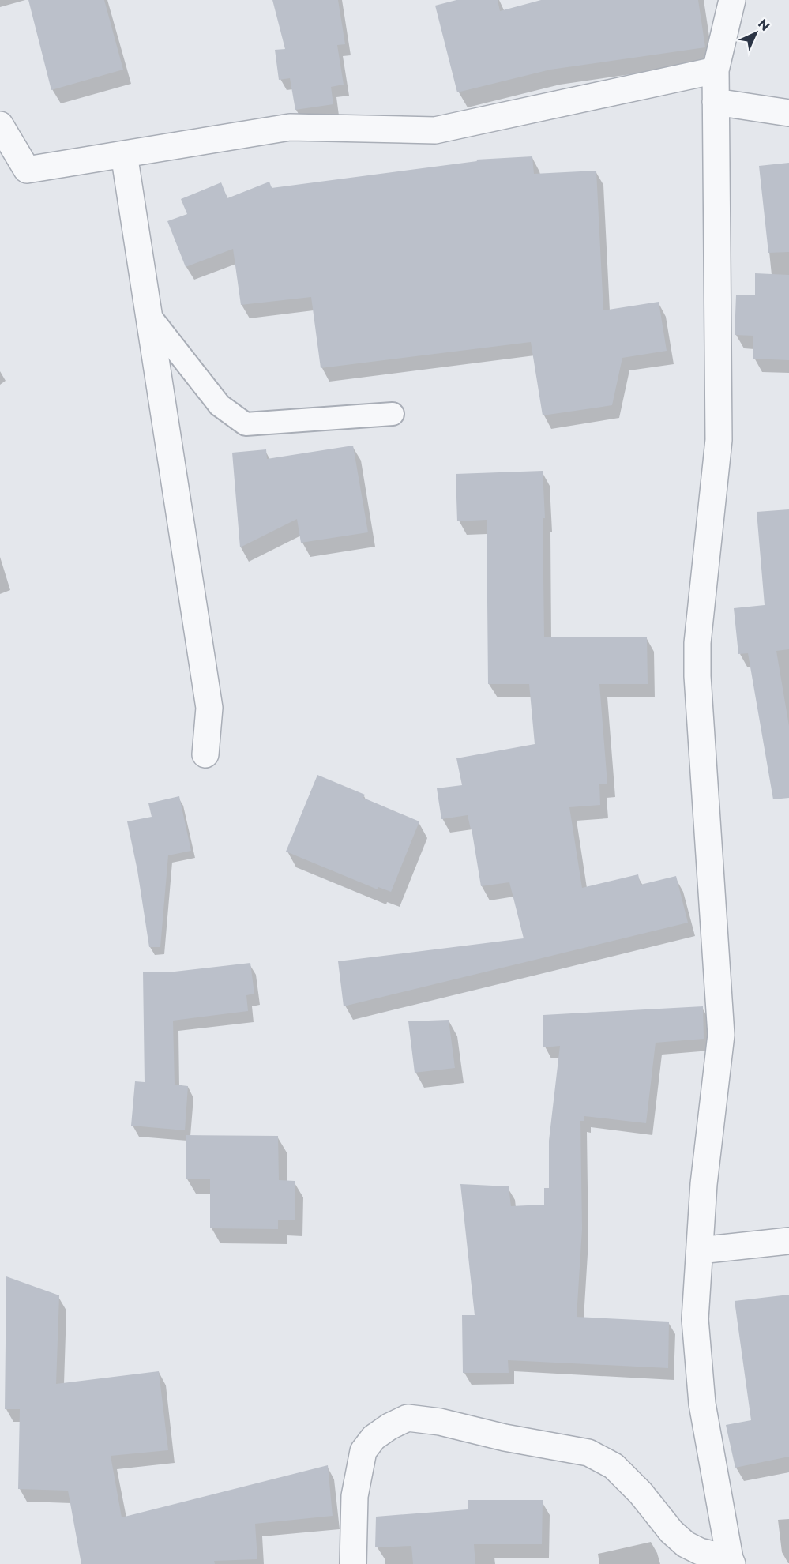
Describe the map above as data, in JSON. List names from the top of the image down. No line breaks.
{"north":"top right"}
